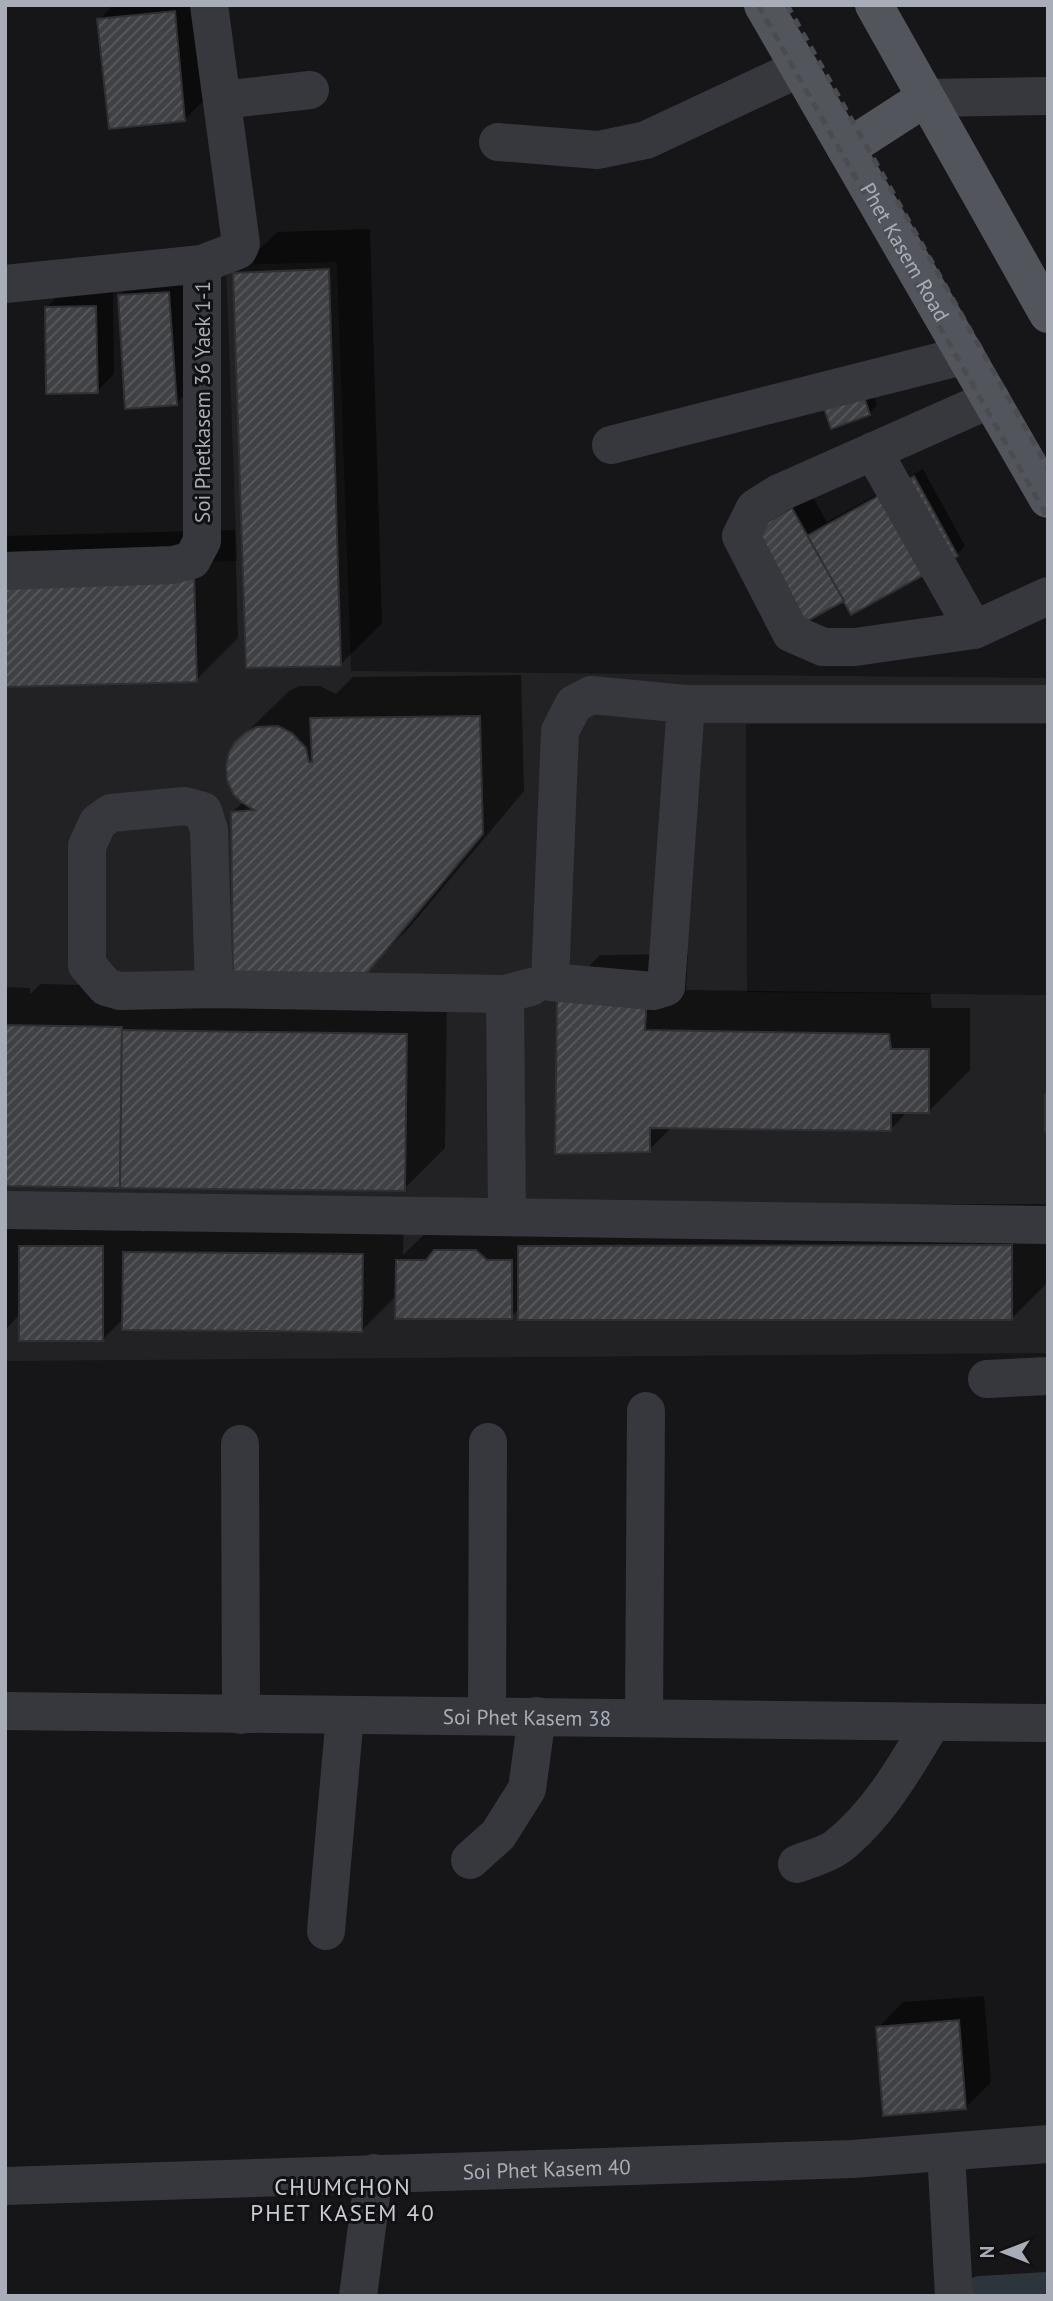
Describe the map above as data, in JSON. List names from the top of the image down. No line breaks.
{"streets":{"main road":["Phet Kasem Road"],"street":["Soi Phetkasem 36 Yaek 1-1","Soi Phet Kasem 38","Soi Phet Kasem 40"]},"districts":["CHUMCHON PHET KASEM 40"],"north":"left"}
